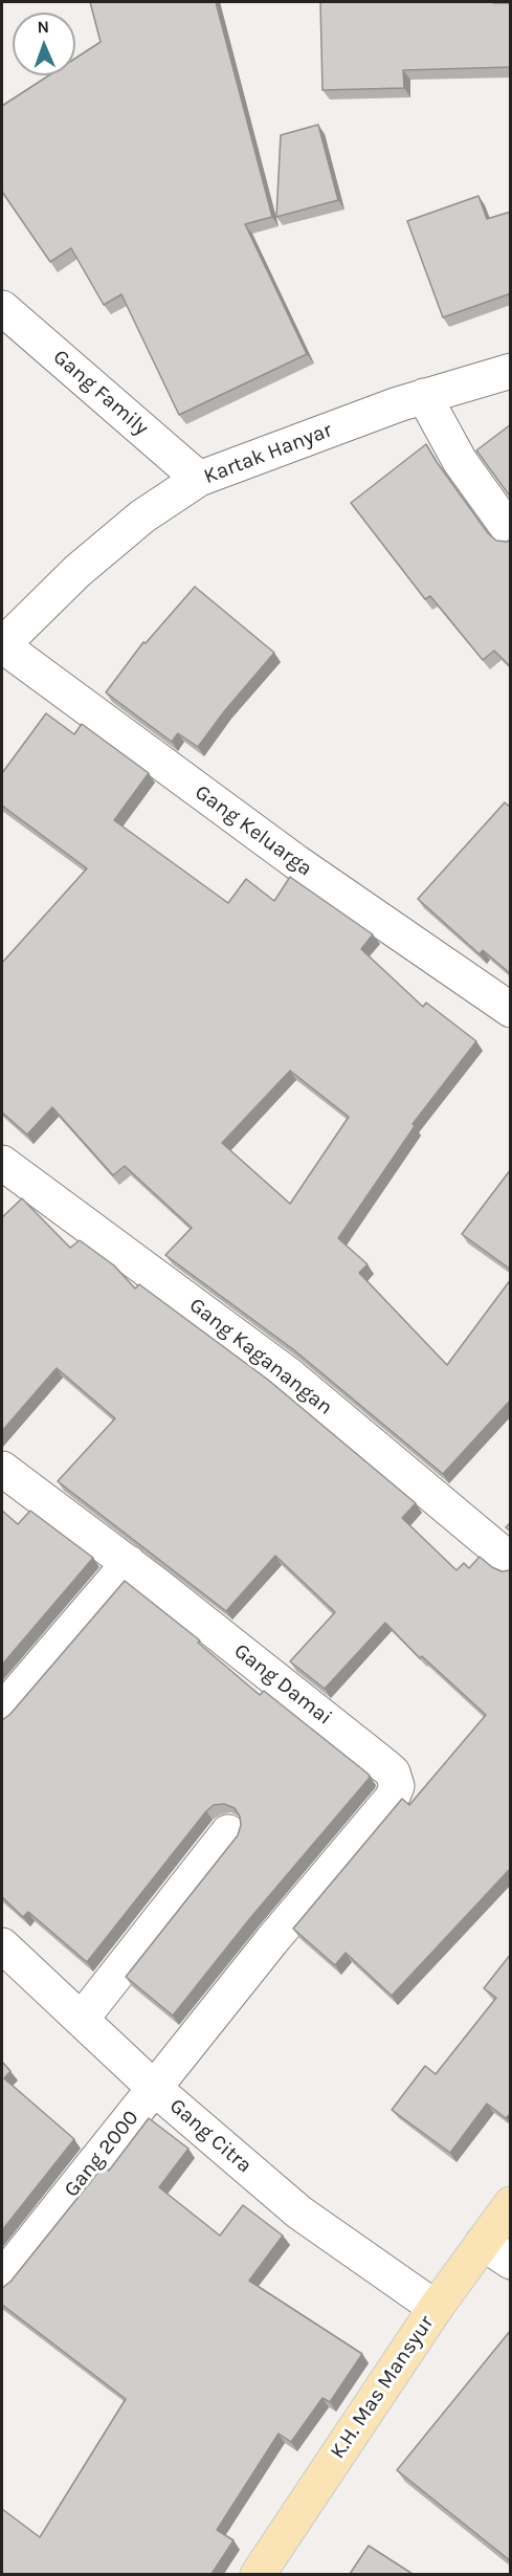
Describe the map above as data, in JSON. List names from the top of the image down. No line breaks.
{"streets":{"main road":["K.H. Mas Mansyur"],"street":["Gang Family","Kartak Hanyar","Gang Keluarga","Gang Kaganangan","Gang Damai","Gang Citra","Gang 2000"]},"crossings":[["Gang Family","Kartak Hanyar"],["Kartak Hanyar","Gang Keluarga"],["Gang Damai","Gang 2000"],["Gang Citra","Gang 2000"],["Gang Citra","K.H. Mas Mansyur"]],"north":"top"}
